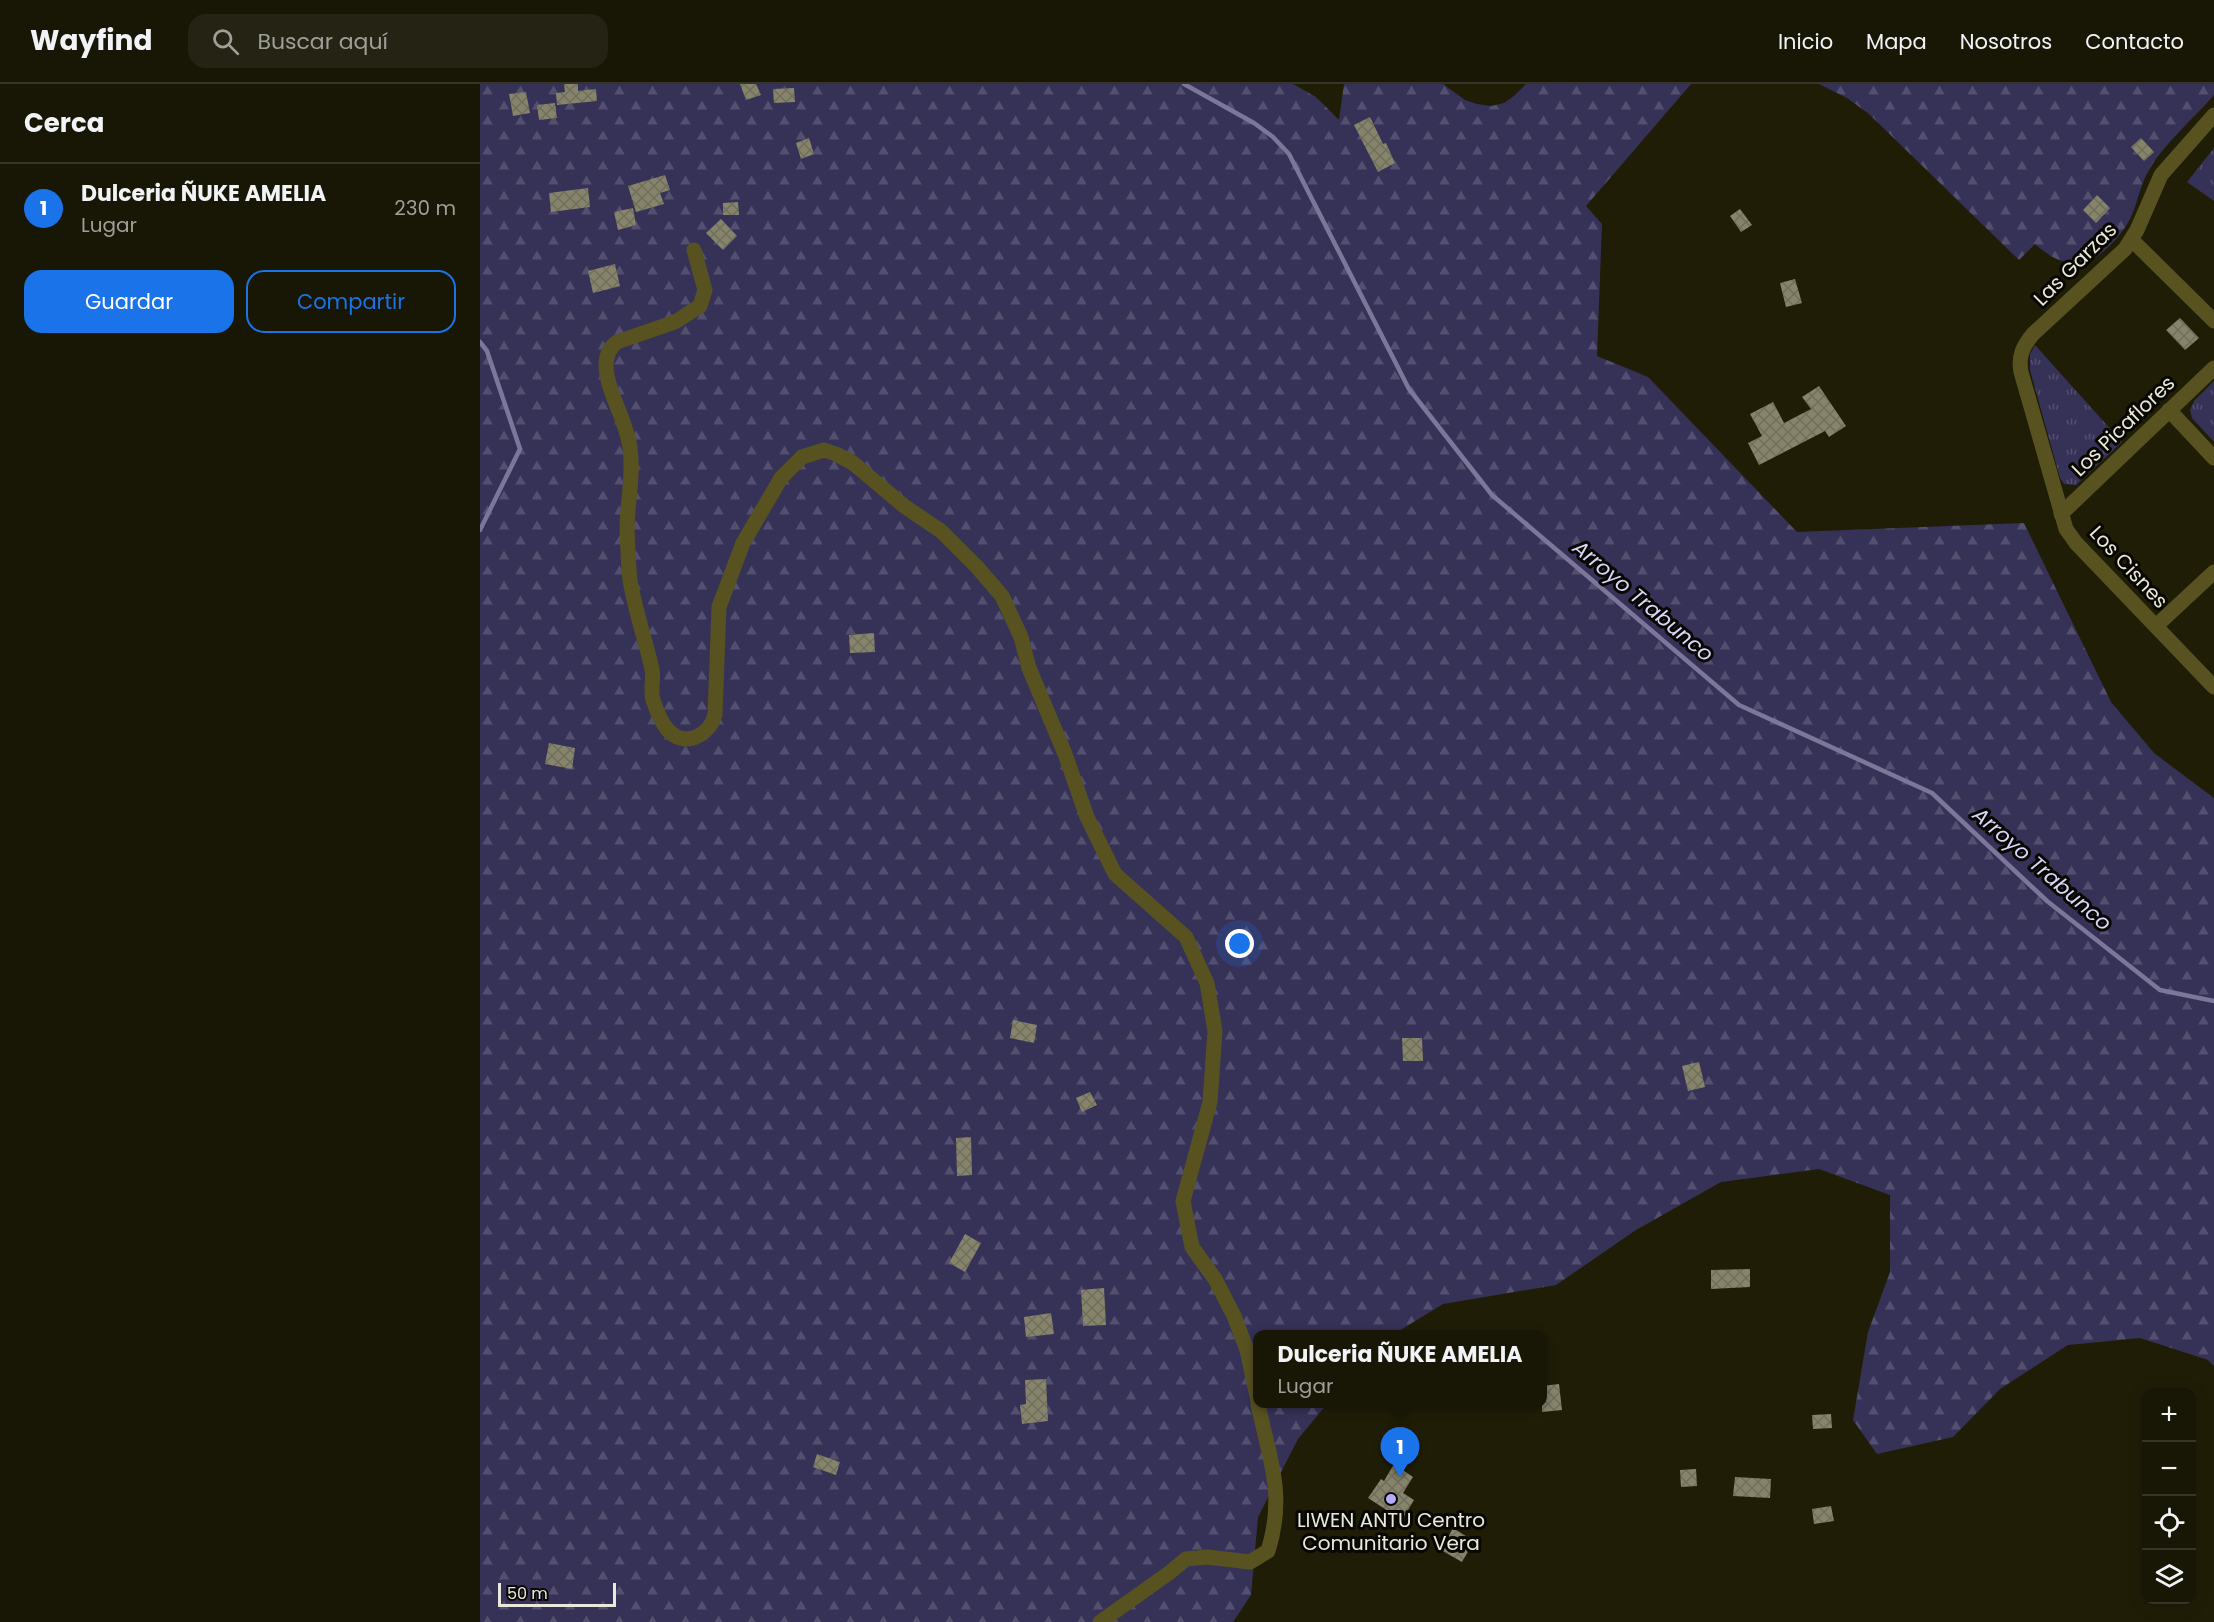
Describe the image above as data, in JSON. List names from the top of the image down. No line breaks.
{"streets":{"street":["Las Garzas","Los Picaflores","Los Cisnes"]},"crossings":[["Las Garzas","Los Cisnes"],["Los Picaflores","Los Cisnes"]],"water":["Arroyo Trabunco"],"places":["LIWEN ANTU Centro Comunitario Vera"],"scale_bar":"50 m","page":{"header":"Wayfind","search":"Buscar aquí","nav":["Inicio","Mapa","Nosotros","Contacto"],"heading":"Cerca","list":[{"mark":"1","name":"Dulceria ÑUKE AMELIA","note":"Lugar","value":"230 m"}],"buttons":["Guardar","Compartir"],"popup":["Dulceria ÑUKE AMELIA","Lugar"],"map_buttons":["+","−"],"pins":"1","scale":"50 m"}}
